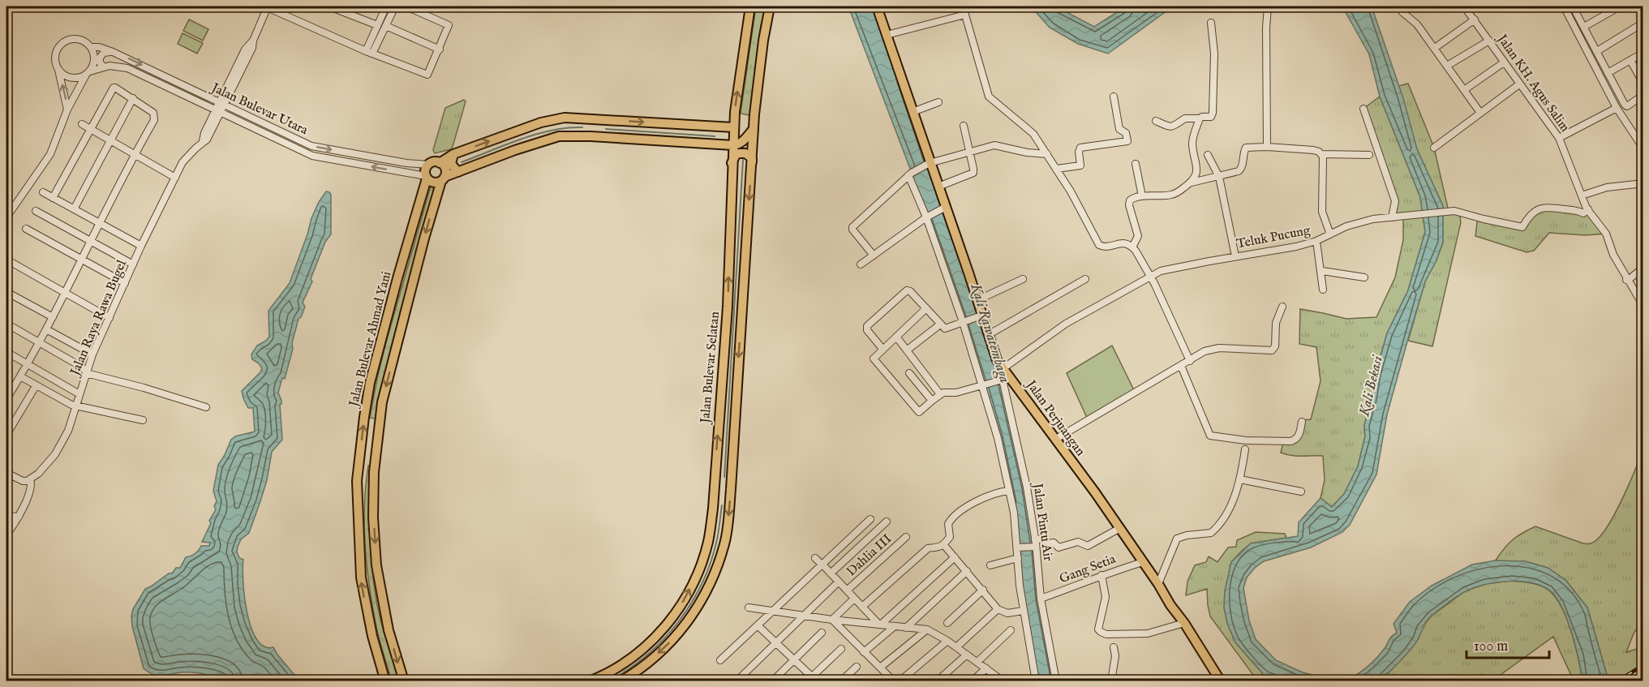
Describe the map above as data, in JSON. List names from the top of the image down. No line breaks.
{"streets":{"main road":["Jalan Bulevar Ahmad Yani","Jalan Bulevar Selatan","Jalan Perjuangan"],"street":["Jalan KH. Agus Salim","Jalan Bulevar Utara","Teluk Pucung","Jalan Raya Rawa Bugel","Jalan Pintu Air","Dahlia III","Gang Setia"]},"crossings":[["Jalan KH. Agus Salim","Teluk Pucung"],["Jalan Bulevar Utara","Jalan Raya Rawa Bugel"],["Jalan Bulevar Utara","Jalan Bulevar Ahmad Yani"],["Teluk Pucung","Jalan Perjuangan"],["Teluk Pucung","Jalan Pintu Air"],["Jalan Perjuangan","Jalan Pintu Air"],["Jalan Perjuangan","Gang Setia"],["Jalan Pintu Air","Gang Setia"]],"water":["Kali Rawatembaga","Kali Bekasi"],"scale_bar":"100 m"}
